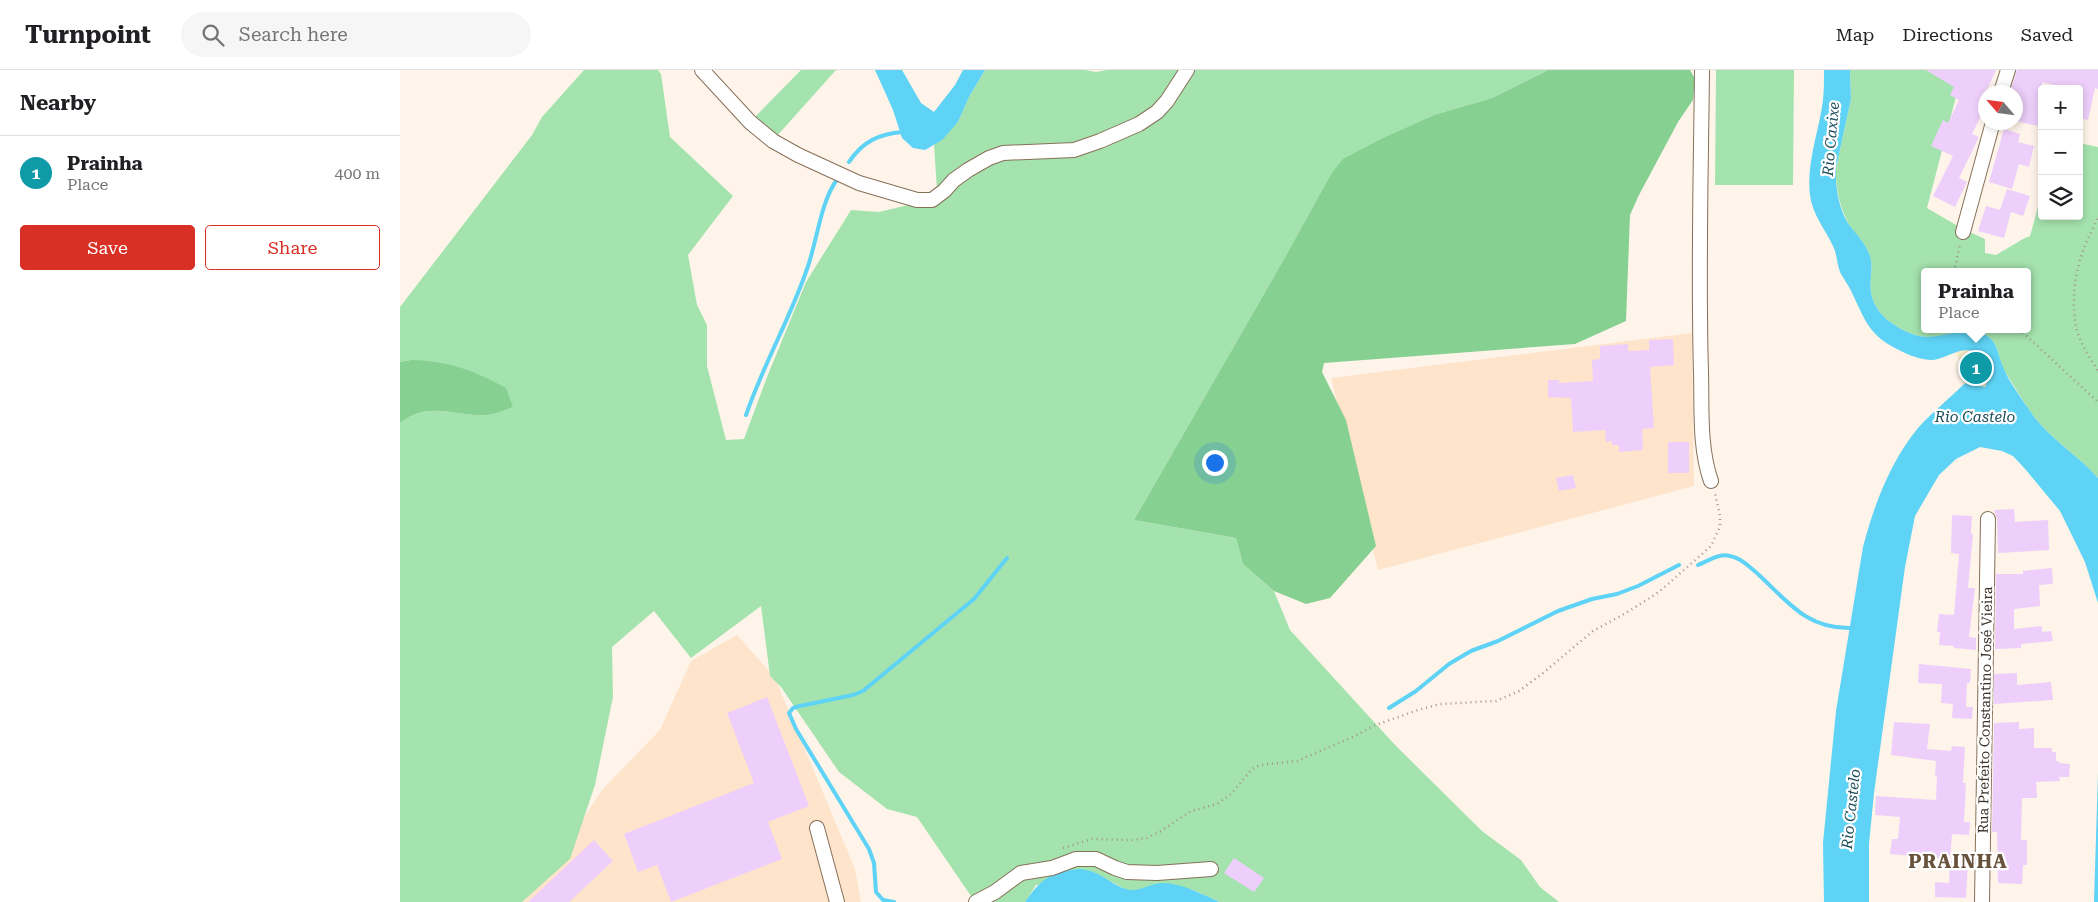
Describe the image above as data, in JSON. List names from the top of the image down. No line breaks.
{"streets":{"street":["Rua Prefeito Constantino José Vieira"]},"districts":["PRAINHA"],"water":["Rio Caxixe","Rio Castelo"],"north":"top left","page":{"header":"Turnpoint","search":"Search here","nav":["Map","Directions","Saved"],"heading":"Nearby","map_buttons":["+","−"],"list":[{"mark":"1","name":"Prainha","note":"Place","value":"400 m"}],"buttons":["Save","Share"],"popup":["Prainha","Place"],"pins":"1"}}
